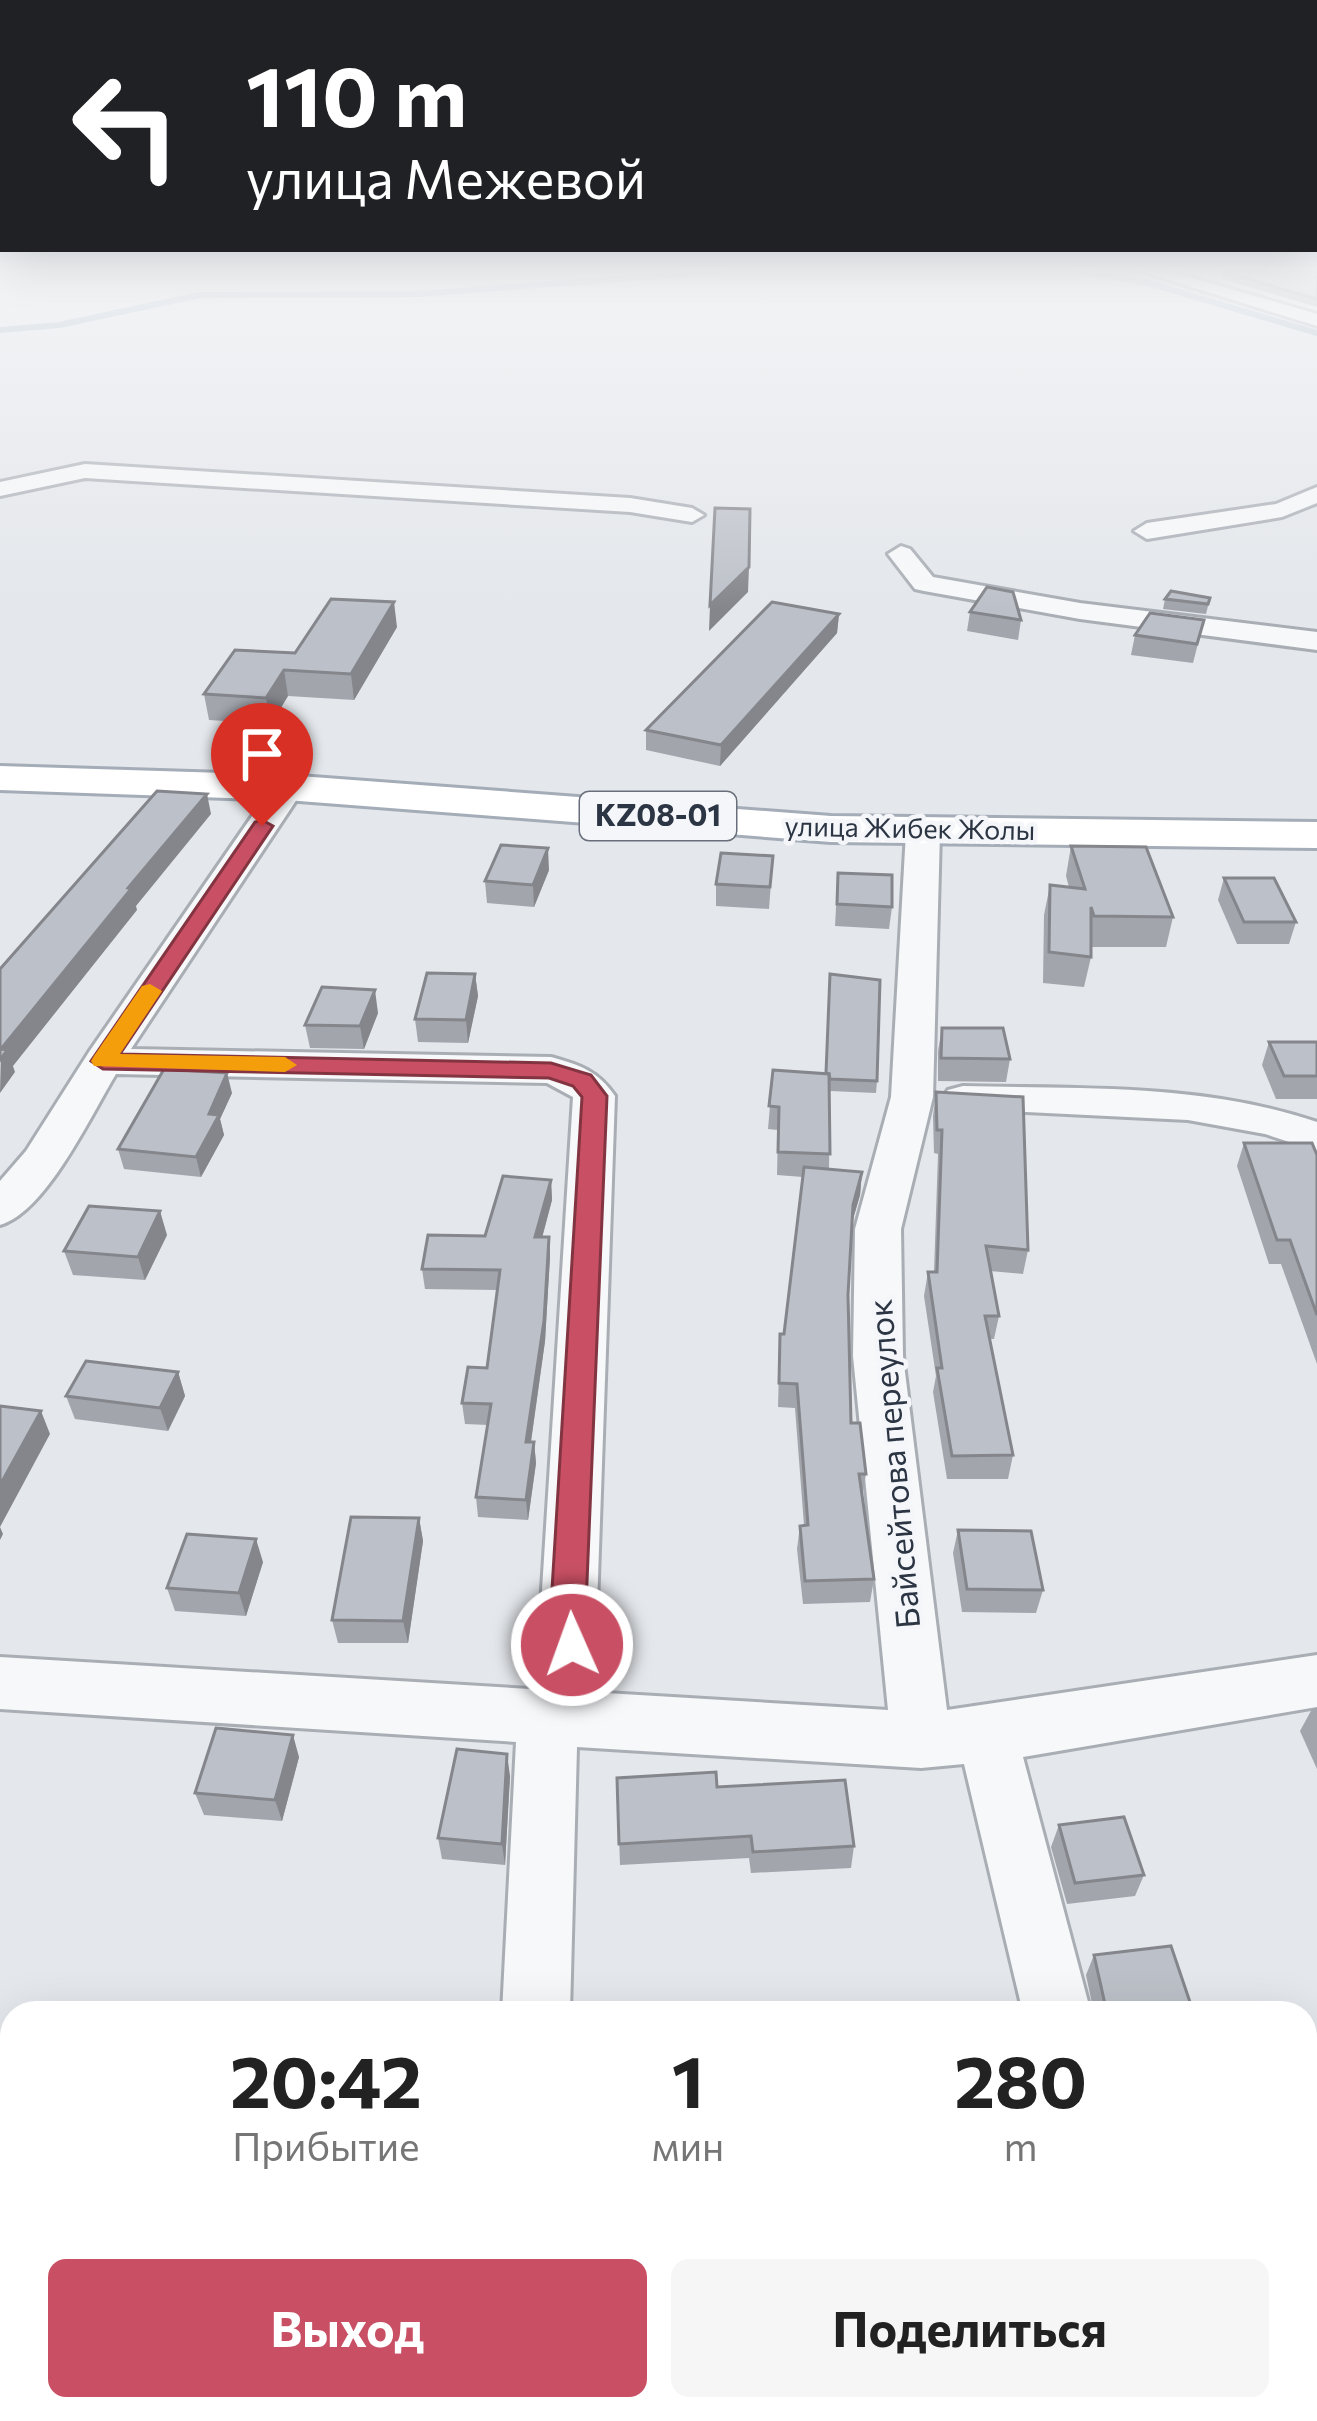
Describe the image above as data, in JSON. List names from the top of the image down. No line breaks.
{"streets":{"main road":["KZ08-01","улица Жибек Жолы"],"street":["Байсейтова переулок"]},"crossings":[["улица Жибек Жолы","Байсейтова переулок"]],"page":{"turn":["110 m","улица Межевой"],"eta":["20:42","Прибытие","1","мин","280","m"],"buttons":["Выход","Поделиться"]}}
